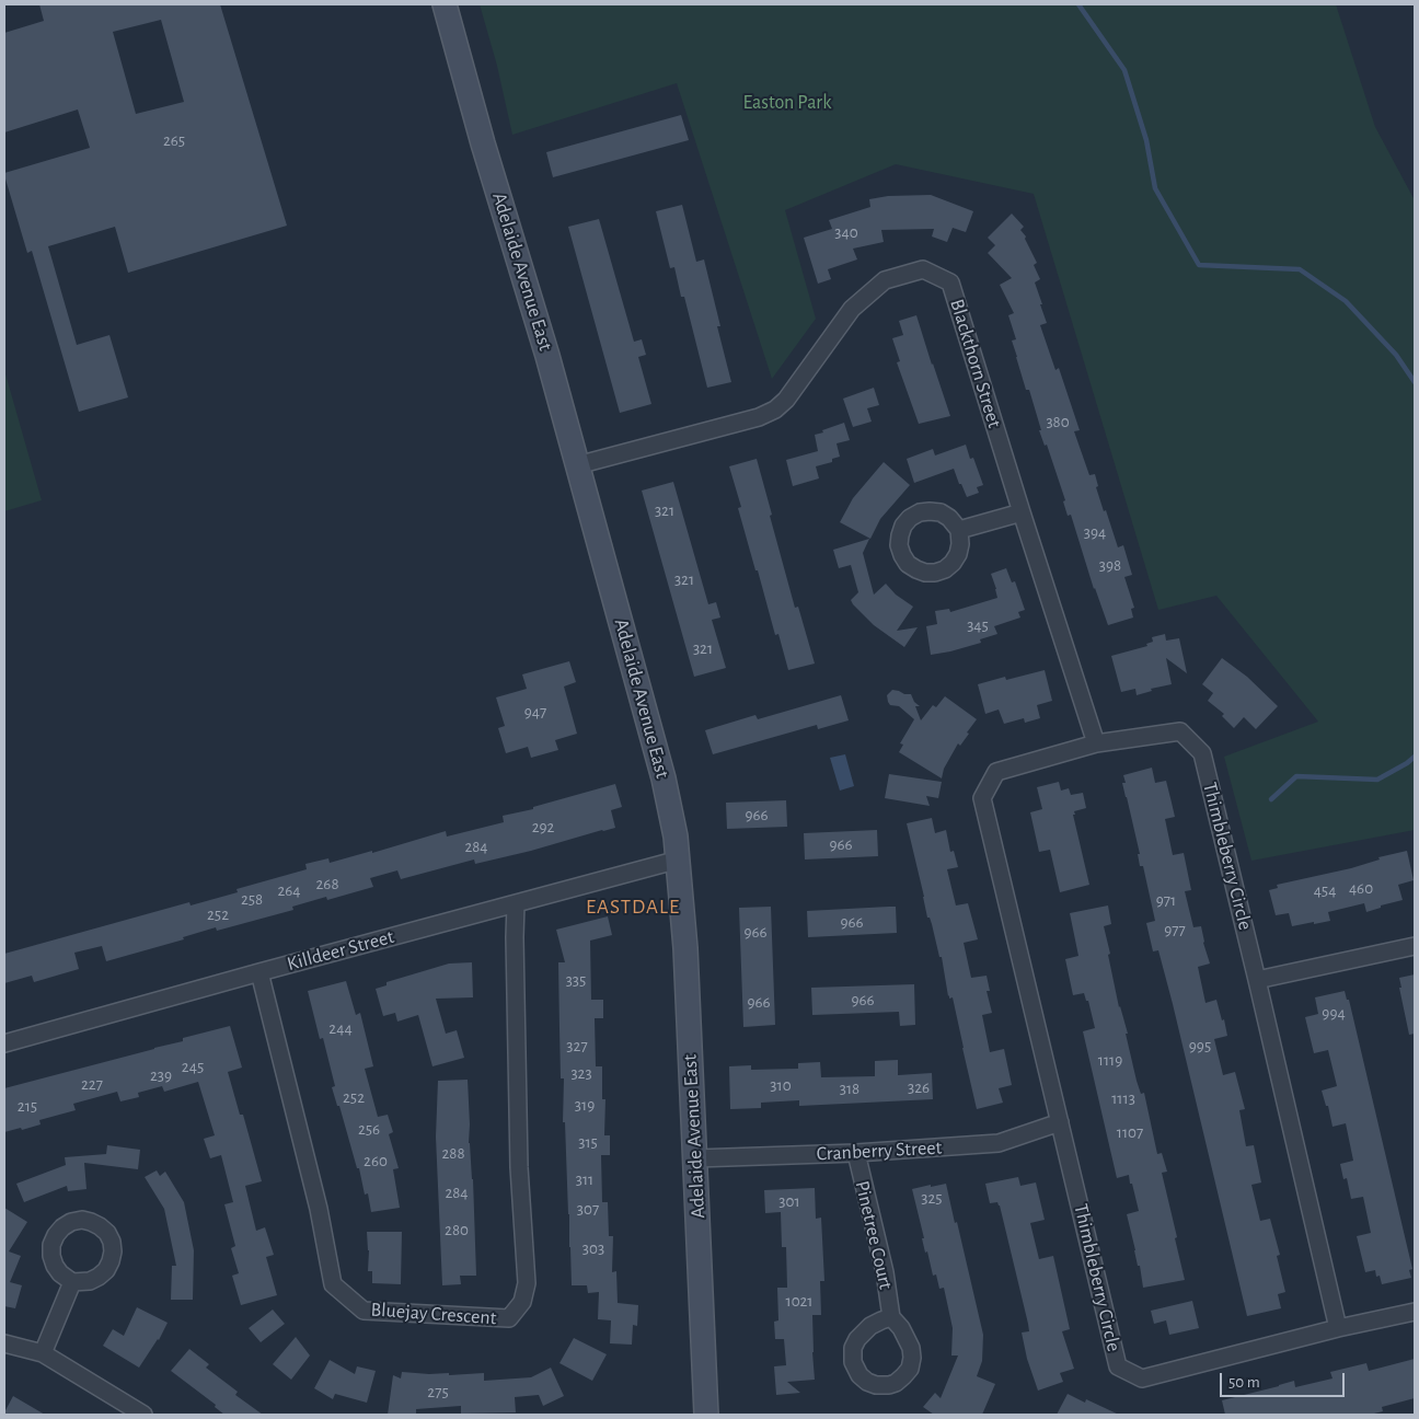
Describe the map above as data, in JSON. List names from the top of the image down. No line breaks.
{"streets":{"main road":["Adelaide Avenue East"],"street":["Blackthorn Street","Thimbleberry Circle","Killdeer Street","Cranberry Street","Pinetree Court","Bluejay Crescent"]},"crossings":[["Adelaide Avenue East","Blackthorn Street"],["Adelaide Avenue East","Killdeer Street"],["Adelaide Avenue East","Cranberry Street"],["Blackthorn Street","Thimbleberry Circle"],["Thimbleberry Circle","Cranberry Street"],["Killdeer Street","Bluejay Crescent"],["Cranberry Street","Pinetree Court"]],"districts":["EASTDALE"],"parks":["Easton Park"],"house_numbers":["265","340","380","321","394","398","321","345","321","947","966","292","966","284","268","460","264","454","258","971","252","966","977","966","335","966","966","994","244","327","995","1119","245","323","239","227","310","326","318","252","1113","319","215","256","1107","315","288","260","311","284","325","301","307","280","303","1021","275"],"scale_bar":"50 m"}
